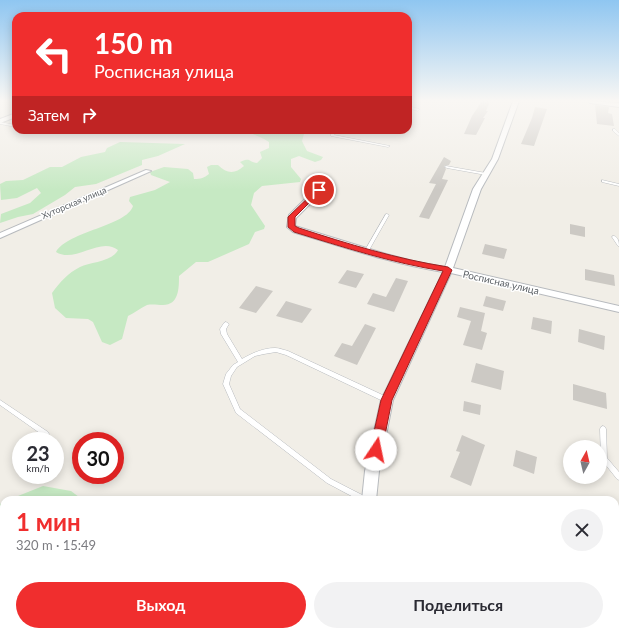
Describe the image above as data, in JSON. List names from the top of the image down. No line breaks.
{"streets":{"street":["Хуторская улица","Росписная улица"]},"north":"top","page":{"turn":["150 m","Росписная улица"],"then":"Затем","speed":"23 km/h","limit":"30","heading":["1 мин","320 m · 15:49"],"buttons":["Выход","Поделиться"]}}
